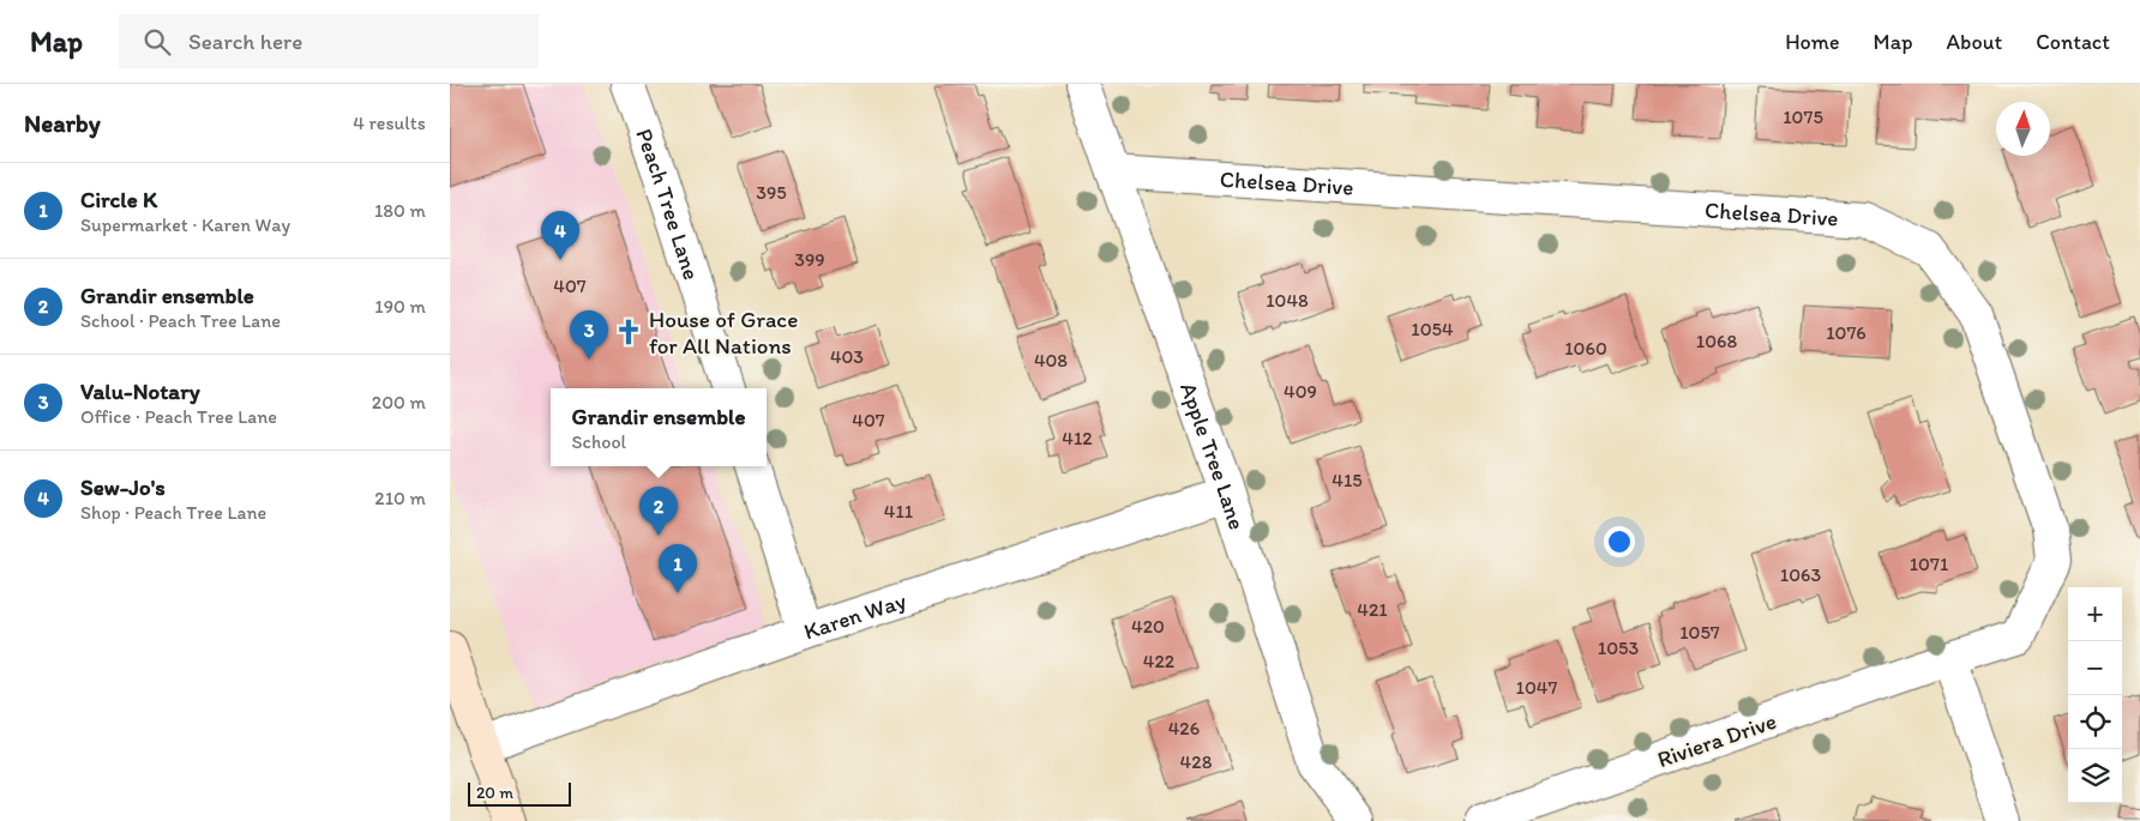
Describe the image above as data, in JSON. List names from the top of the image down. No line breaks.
{"streets":{"street":["Chelsea Drive","Peach Tree Lane","Apple Tree Lane","Karen Way","Riviera Drive"]},"crossings":[["Chelsea Drive","Apple Tree Lane"],["Chelsea Drive","Riviera Drive"],["Apple Tree Lane","Karen Way"]],"places":{"church":["House of Grace for All Nations"]},"house_numbers":["1075","395","399","407","1048","1054","1076","1068","1060","403","408","409","407","412","415","411","1071","1063","421","420","1057","1053","422","1047","426","428"],"scale_bar":"20 m","north":"top","page":{"header":"Map","search":"Search here","nav":["Home","Map","About","Contact"],"heading":["Nearby","4 results"],"list":[{"mark":"1","name":"Circle K","note":"Supermarket · Karen Way","value":"180 m"},{"mark":"2","name":"Grandir ensemble","note":"School · Peach Tree Lane","value":"190 m"},{"mark":"3","name":"Valu-Notary","note":"Office · Peach Tree Lane","value":"200 m"},{"mark":"4","name":"Sew-Jo's","note":"Shop · Peach Tree Lane","value":"210 m"}],"pins":["4","3","2","1"],"popup":["Grandir ensemble","School"],"map_buttons":["+","−"],"scale":"20 m"}}
